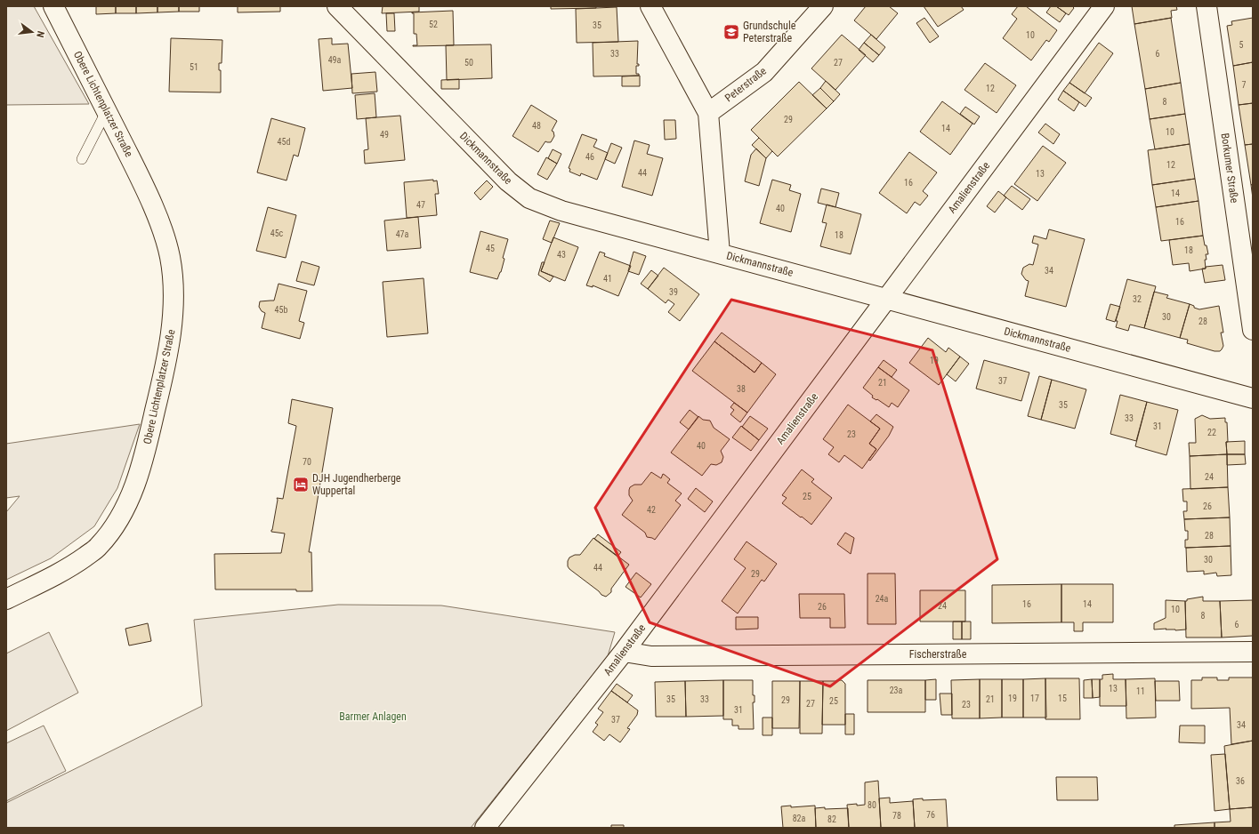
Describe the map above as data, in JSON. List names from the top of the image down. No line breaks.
{"streets":{"street":["Peterstraße","Obere Lichtenplatzer Straße","Dickmannstraße","Borkumer Straße","Amalienstraße","Fischerstraße"]},"crossings":[["Dickmannstraße","Amalienstraße"],["Amalienstraße","Fischerstraße"]],"parks":["Barmer Anlagen"],"places":{"school or university":["Grundschule Peterstraße"],"hotel":["DJH Jugendherberge Wuppertal"]},"house_numbers":["52","35","10","5","33","6","49a","50","27","51","7","12","8","29","48","14","10","49","45d","46","12","44","13","16","14","47","40","16","45c","47a","18","45","18","43","34","41","39","32","45b","30","28","19","37","21","38","35","33","31","22","23","40","70","24","25","26","42","28","30","44","29","24a","16","14","24","26","10","8","6","13","23a","11","19","17","15","35","33","21","29","25","27","23","31","37","34","36","80","76","78","82a","82"],"north":"right"}
